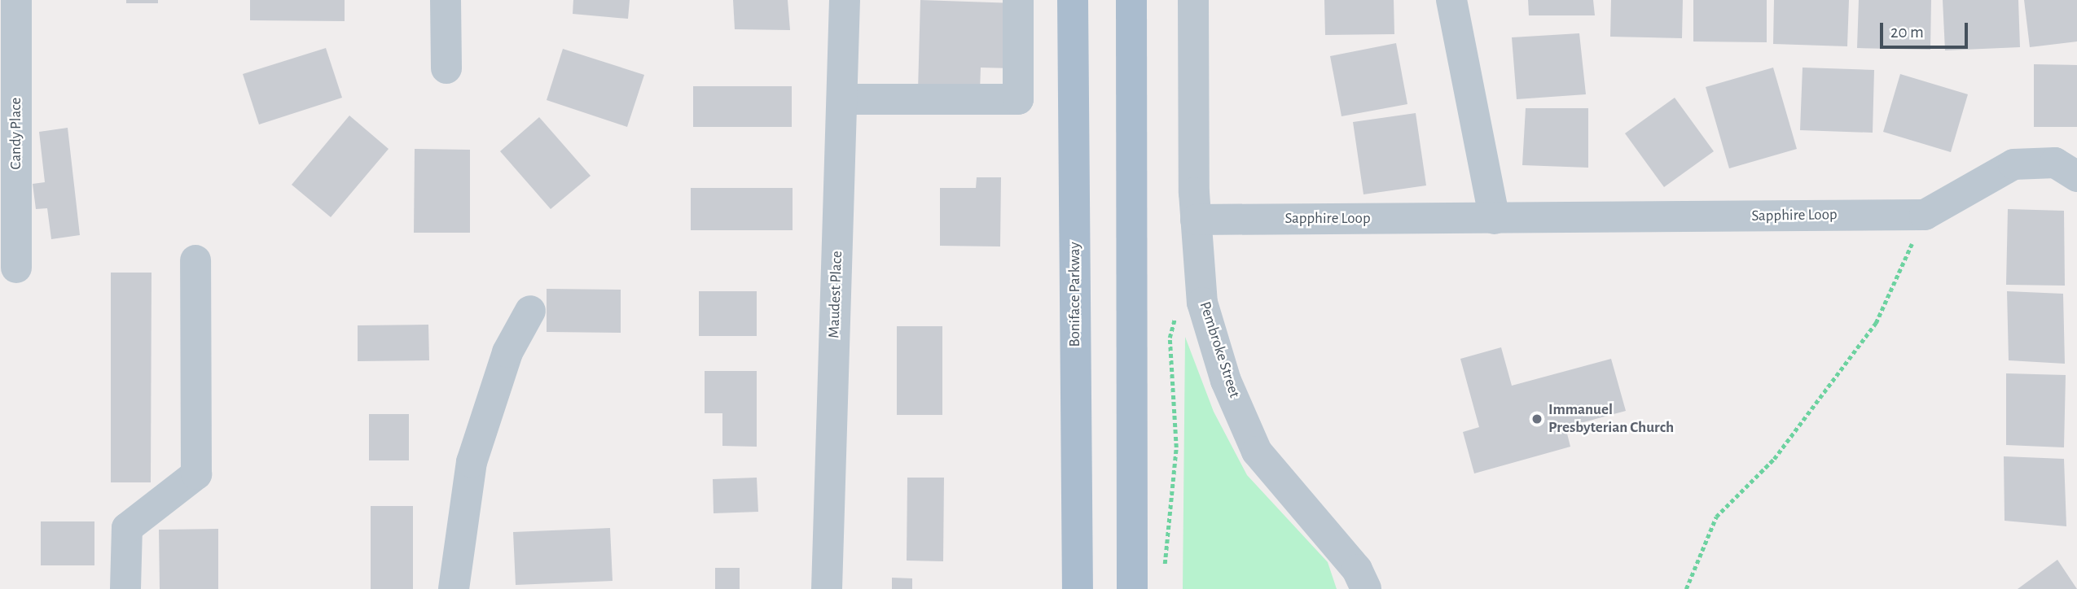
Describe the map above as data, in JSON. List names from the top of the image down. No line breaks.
{"streets":{"main road":["Boniface Parkway"],"street":["Candy Place","Sapphire Loop","Maudest Place","Pembroke Street"]},"crossings":[["Sapphire Loop","Pembroke Street"]],"places":["Immanuel Presbyterian Church"],"scale_bar":"20 m"}
